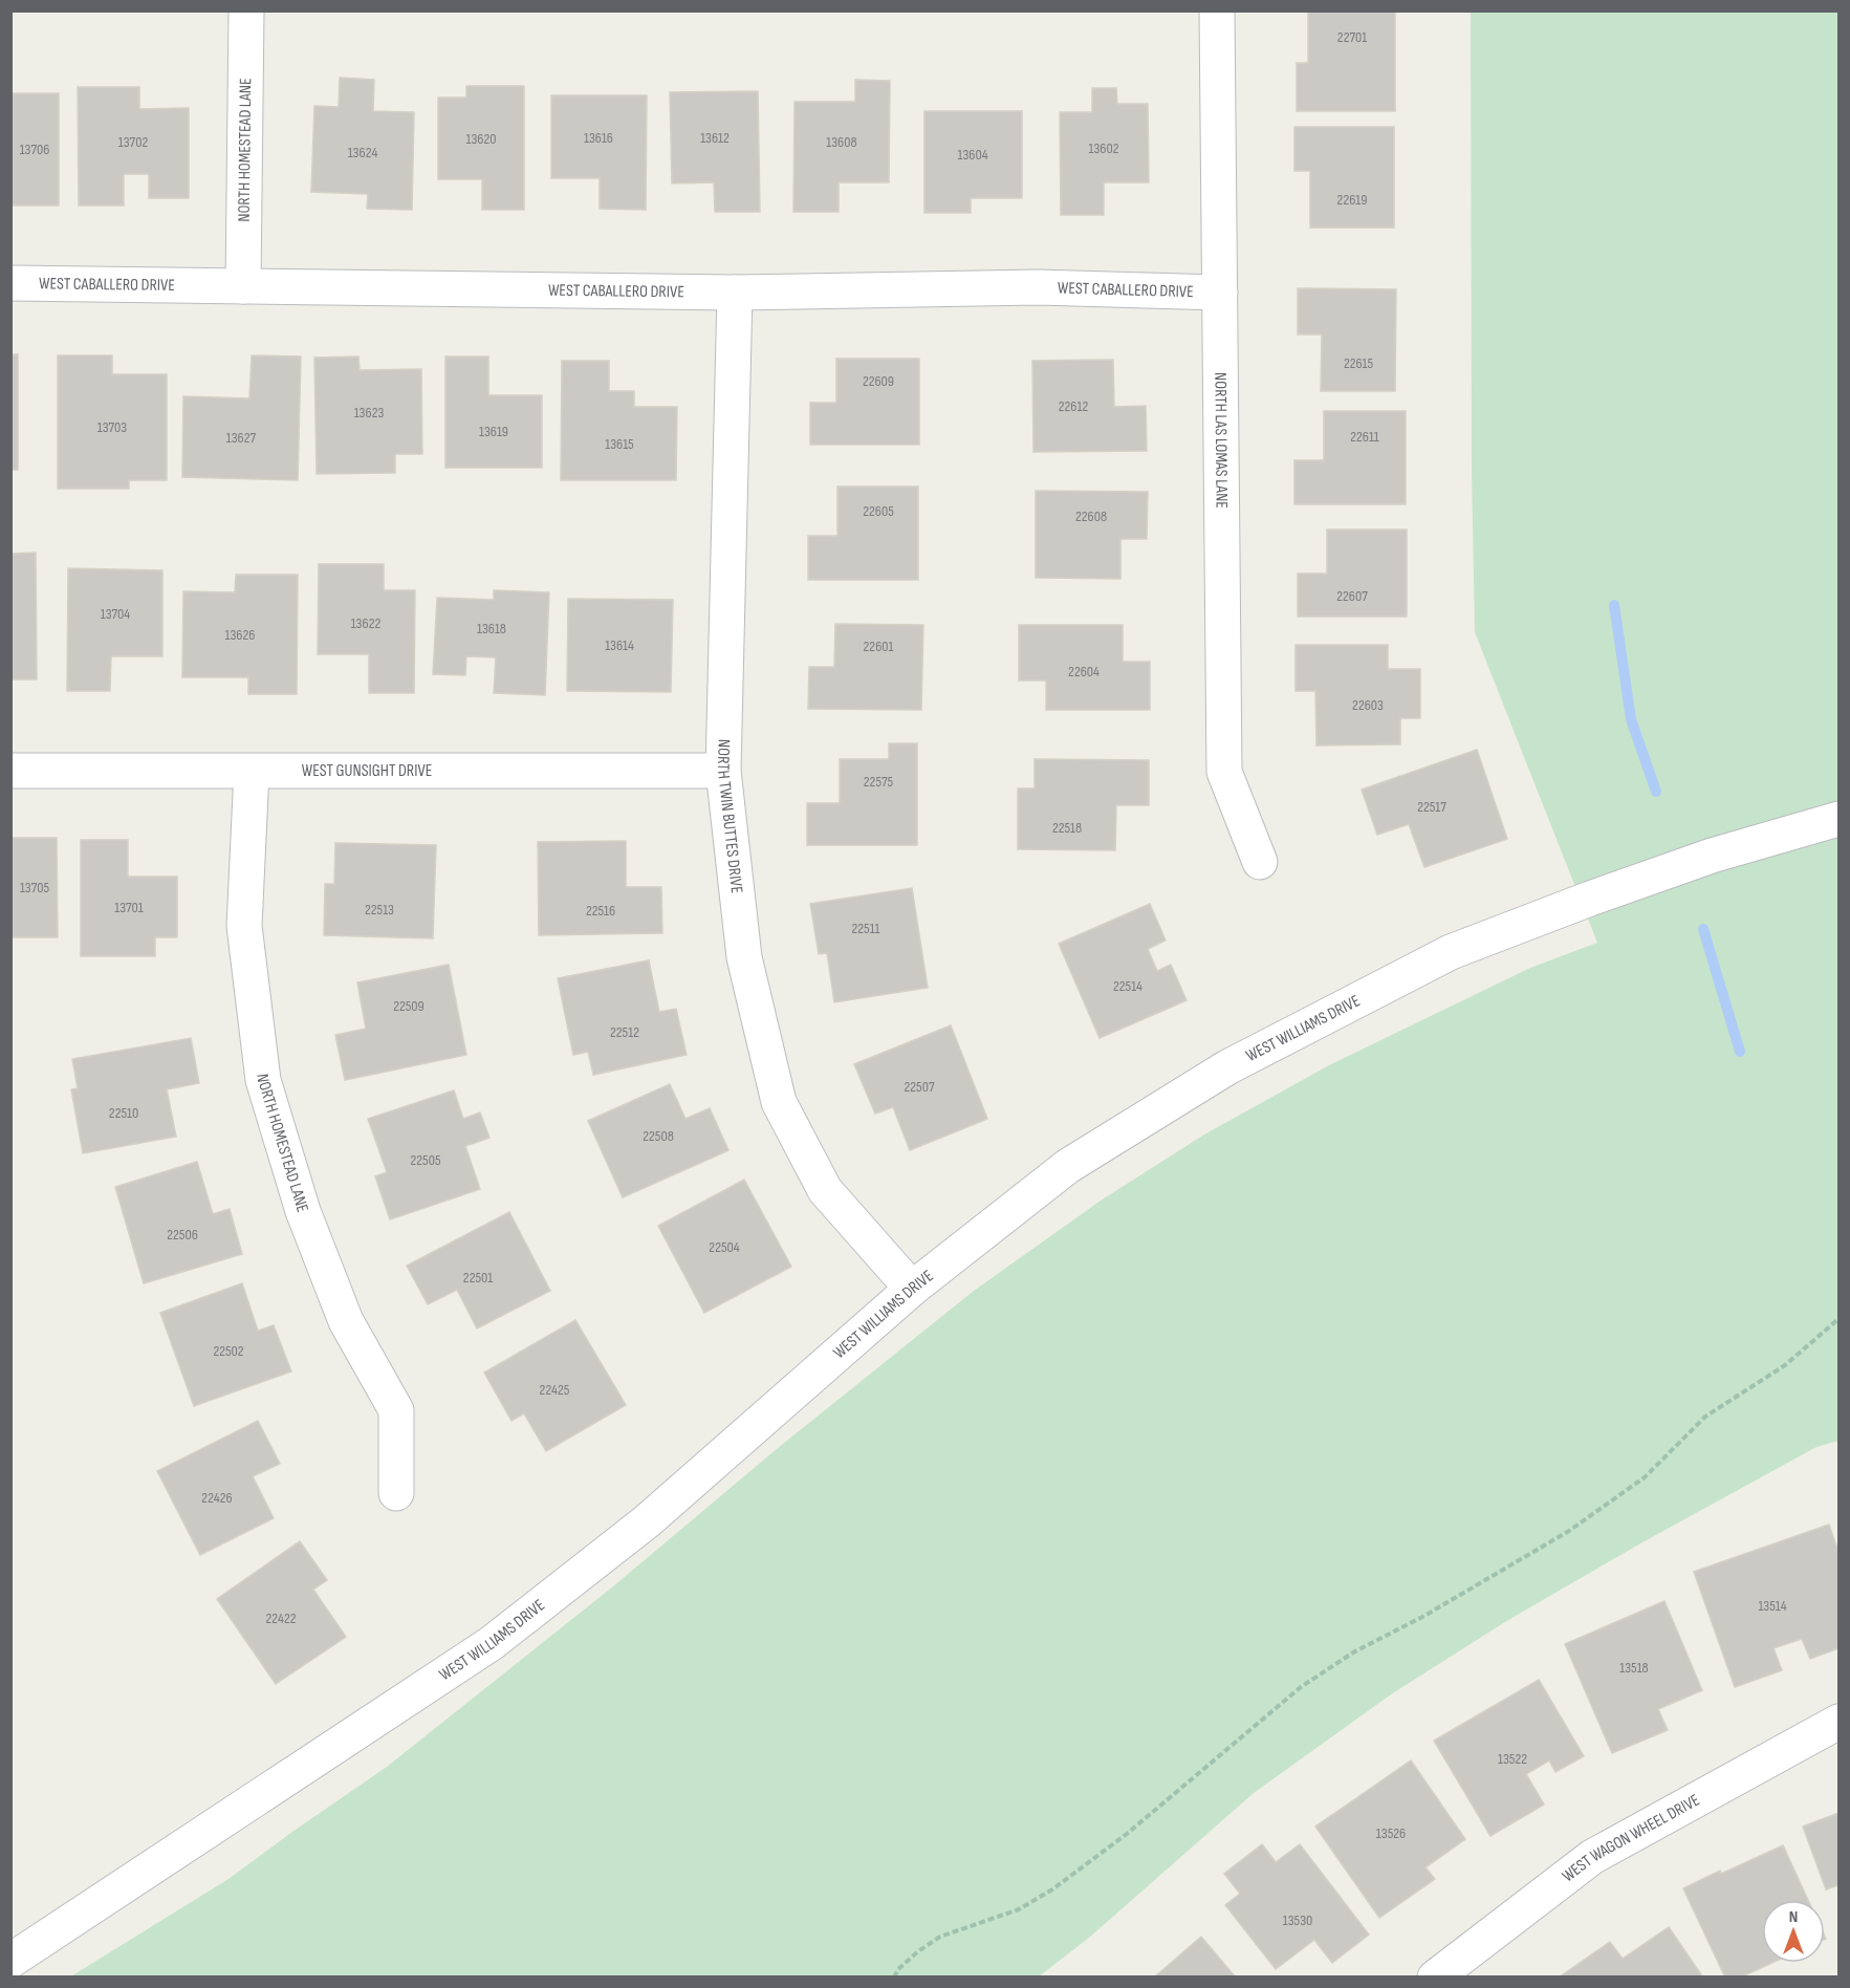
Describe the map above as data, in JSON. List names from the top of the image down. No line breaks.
{"streets":{"street":["NORTH HOMESTEAD LANE","WEST CABALLERO DRIVE","NORTH LAS LOMAS LANE","WEST GUNSIGHT DRIVE","NORTH TWIN BUTTES DRIVE","WEST WILLIAMS DRIVE","WEST WAGON WHEEL DRIVE"]},"crossings":[["NORTH HOMESTEAD LANE","WEST CABALLERO DRIVE"],["NORTH HOMESTEAD LANE","WEST GUNSIGHT DRIVE"],["WEST CABALLERO DRIVE","NORTH LAS LOMAS LANE"],["WEST CABALLERO DRIVE","NORTH TWIN BUTTES DRIVE"],["WEST GUNSIGHT DRIVE","NORTH TWIN BUTTES DRIVE"],["NORTH TWIN BUTTES DRIVE","WEST WILLIAMS DRIVE"]],"house_numbers":["22701","13616","13612","13620","13702","13608","13602","13706","13624","13604","22619","22615","22609","22612","13623","13703","13619","22611","13627","13615","22605","22608","22607","13704","13622","13618","13626","13614","22601","22604","22603","22575","22517","22518","13705","13701","22513","22516","22511","22514","22509","22512","22507","22510","22508","22505","22506","22504","22501","22502","22425","22426","13514","22422","13518","13522","13526","13530"],"north":"top"}
